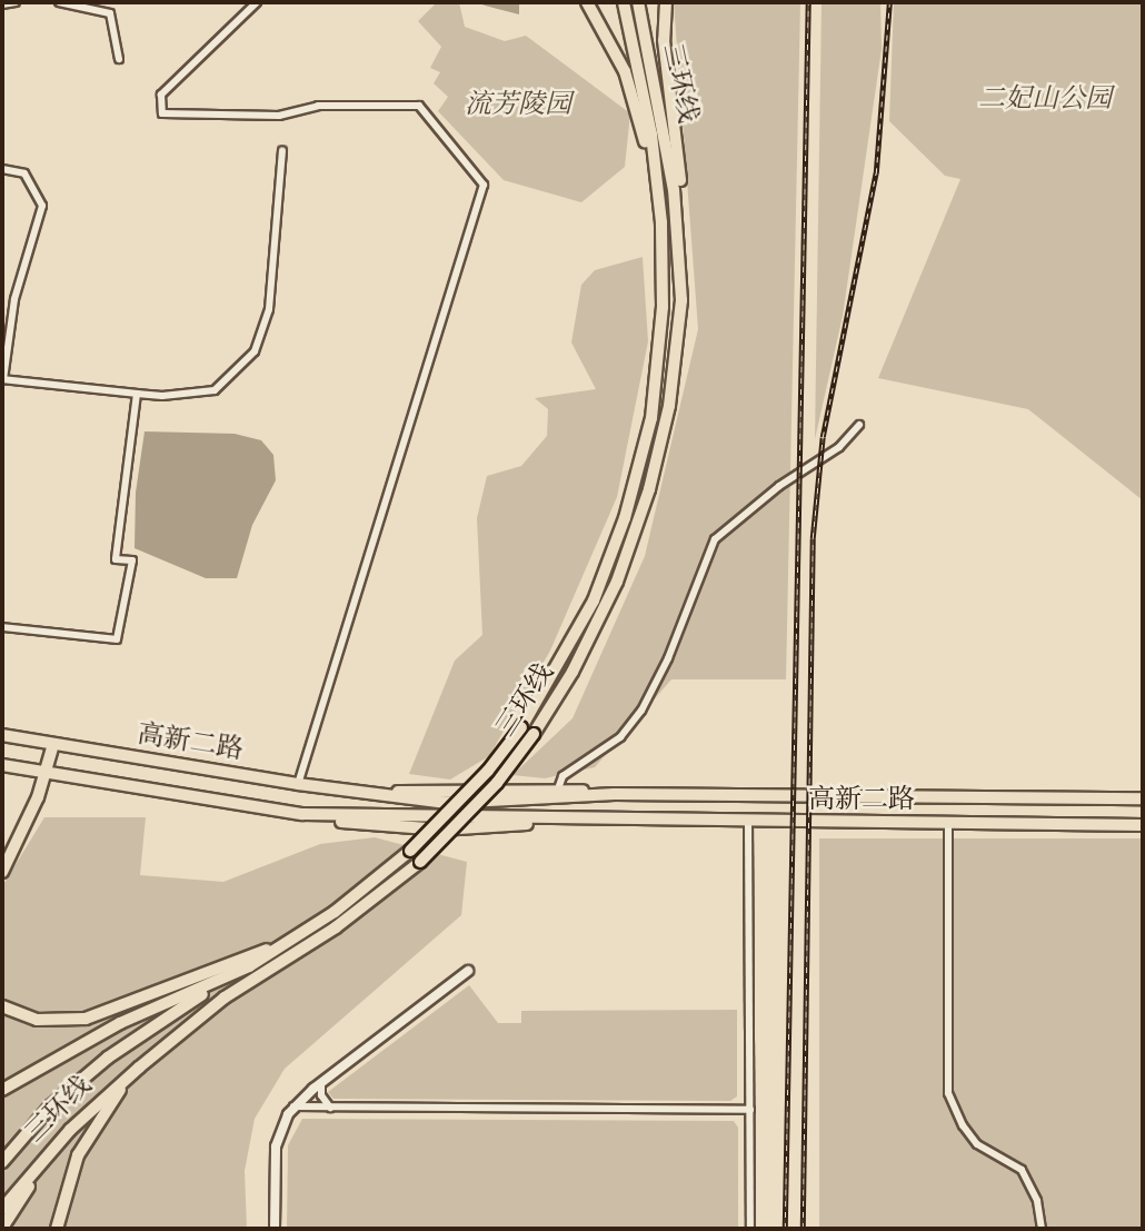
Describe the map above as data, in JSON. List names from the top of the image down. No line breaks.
{"streets":{"highway":["三环线"],"main road":["高新二路"]},"parks":["二妃山公园","流芳陵园"]}
